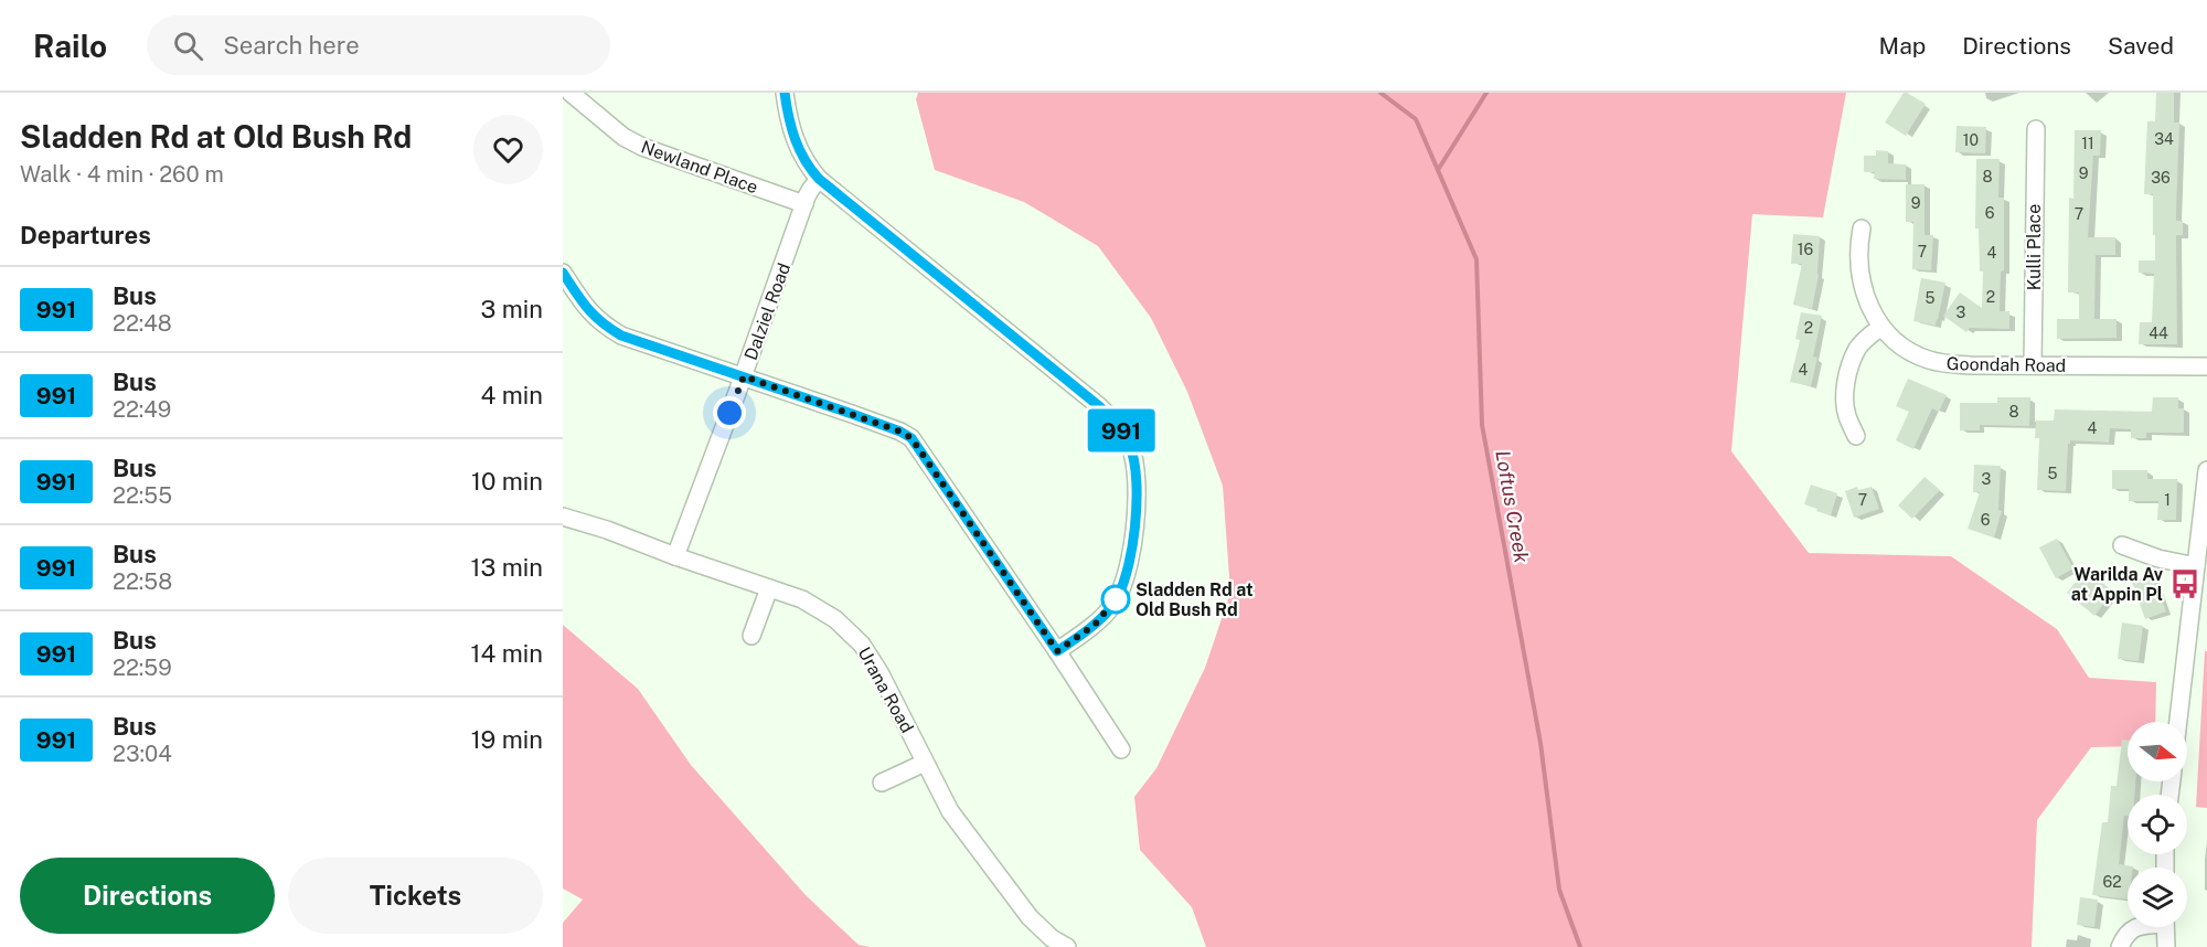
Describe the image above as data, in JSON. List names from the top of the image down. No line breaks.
{"streets":{"street":["Newland Place","Kulli Place","Dalziel Road","Goondah Road","Urana Road"]},"crossings":[["Newland Place","Dalziel Road"],["Kulli Place","Goondah Road"],["Dalziel Road","Urana Road"]],"water":["Loftus Creek"],"places":{"bus stop":["Warilda Av at Appin Pl"],"other":["Sladden Rd at Old Bush Rd"]},"lines":["bus line 991"],"house_numbers":["34","10","11","9","8","36","9","6","7","16","7","4","2","5","3","2","44","4","8","4","5","3","7","1","6","62"],"north":"right","page":{"header":"Railo","search":"Search here","nav":["Map","Directions","Saved"],"heading":[["Sladden Rd at Old Bush Rd","Walk · 4 min · 260 m"],"Departures"],"on_map":"991","list":[{"mark":"991","name":"Bus","note":"22:48","value":"3 min"},{"mark":"991","name":"Bus","note":"22:49","value":"4 min"},{"mark":"991","name":"Bus","note":"22:55","value":"10 min"},{"mark":"991","name":"Bus","note":"22:58","value":"13 min"},{"mark":"991","name":"Bus","note":"22:59","value":"14 min"},{"mark":"991","name":"Bus","note":"23:04","value":"19 min"}],"buttons":["Directions","Tickets"]}}
